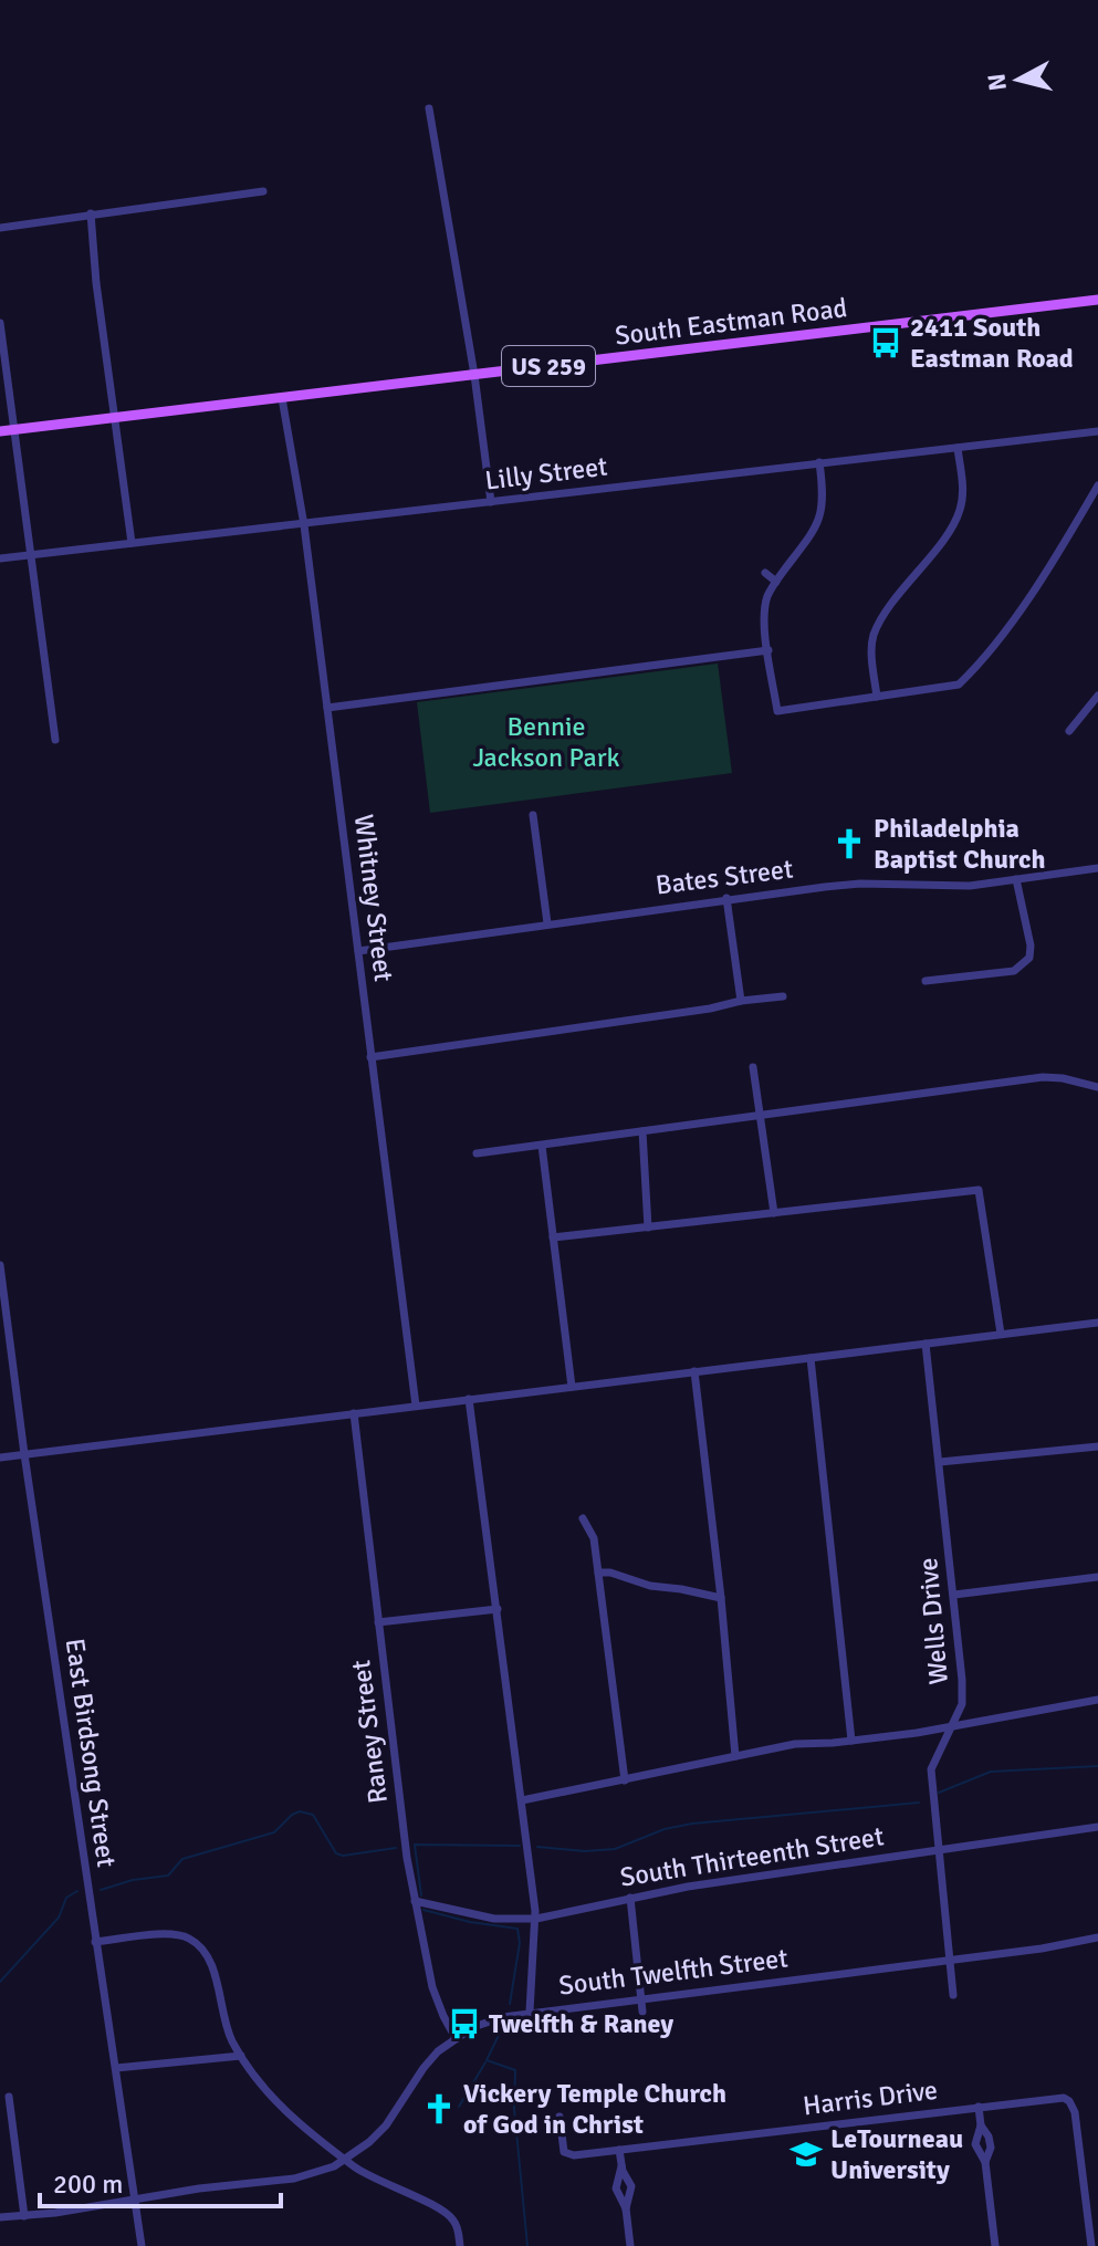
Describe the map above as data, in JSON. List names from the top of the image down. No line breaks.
{"streets":{"main road":["South Eastman Road","US 259"],"street":["Lilly Street","Bates Street","Whitney Street","Wells Drive","Raney Street","East Birdsong Street","South Thirteenth Street","South Twelfth Street","Harris Drive"]},"crossings":[["South Eastman Road","Whitney Street"],["Lilly Street","Whitney Street"],["Bates Street","Whitney Street"],["Wells Drive","South Thirteenth Street"],["Wells Drive","South Twelfth Street"],["Raney Street","South Thirteenth Street"],["Raney Street","South Twelfth Street"],["East Birdsong Street","South Twelfth Street"]],"parks":["Bennie Jackson Park"],"places":{"bus stop":["2411 South Eastman Road","Twelfth & Raney"],"church":["Philadelphia Baptist Church","Vickery Temple Church of God in Christ"],"school or university":["LeTourneau University"]},"scale_bar":"200 m","north":"left"}
